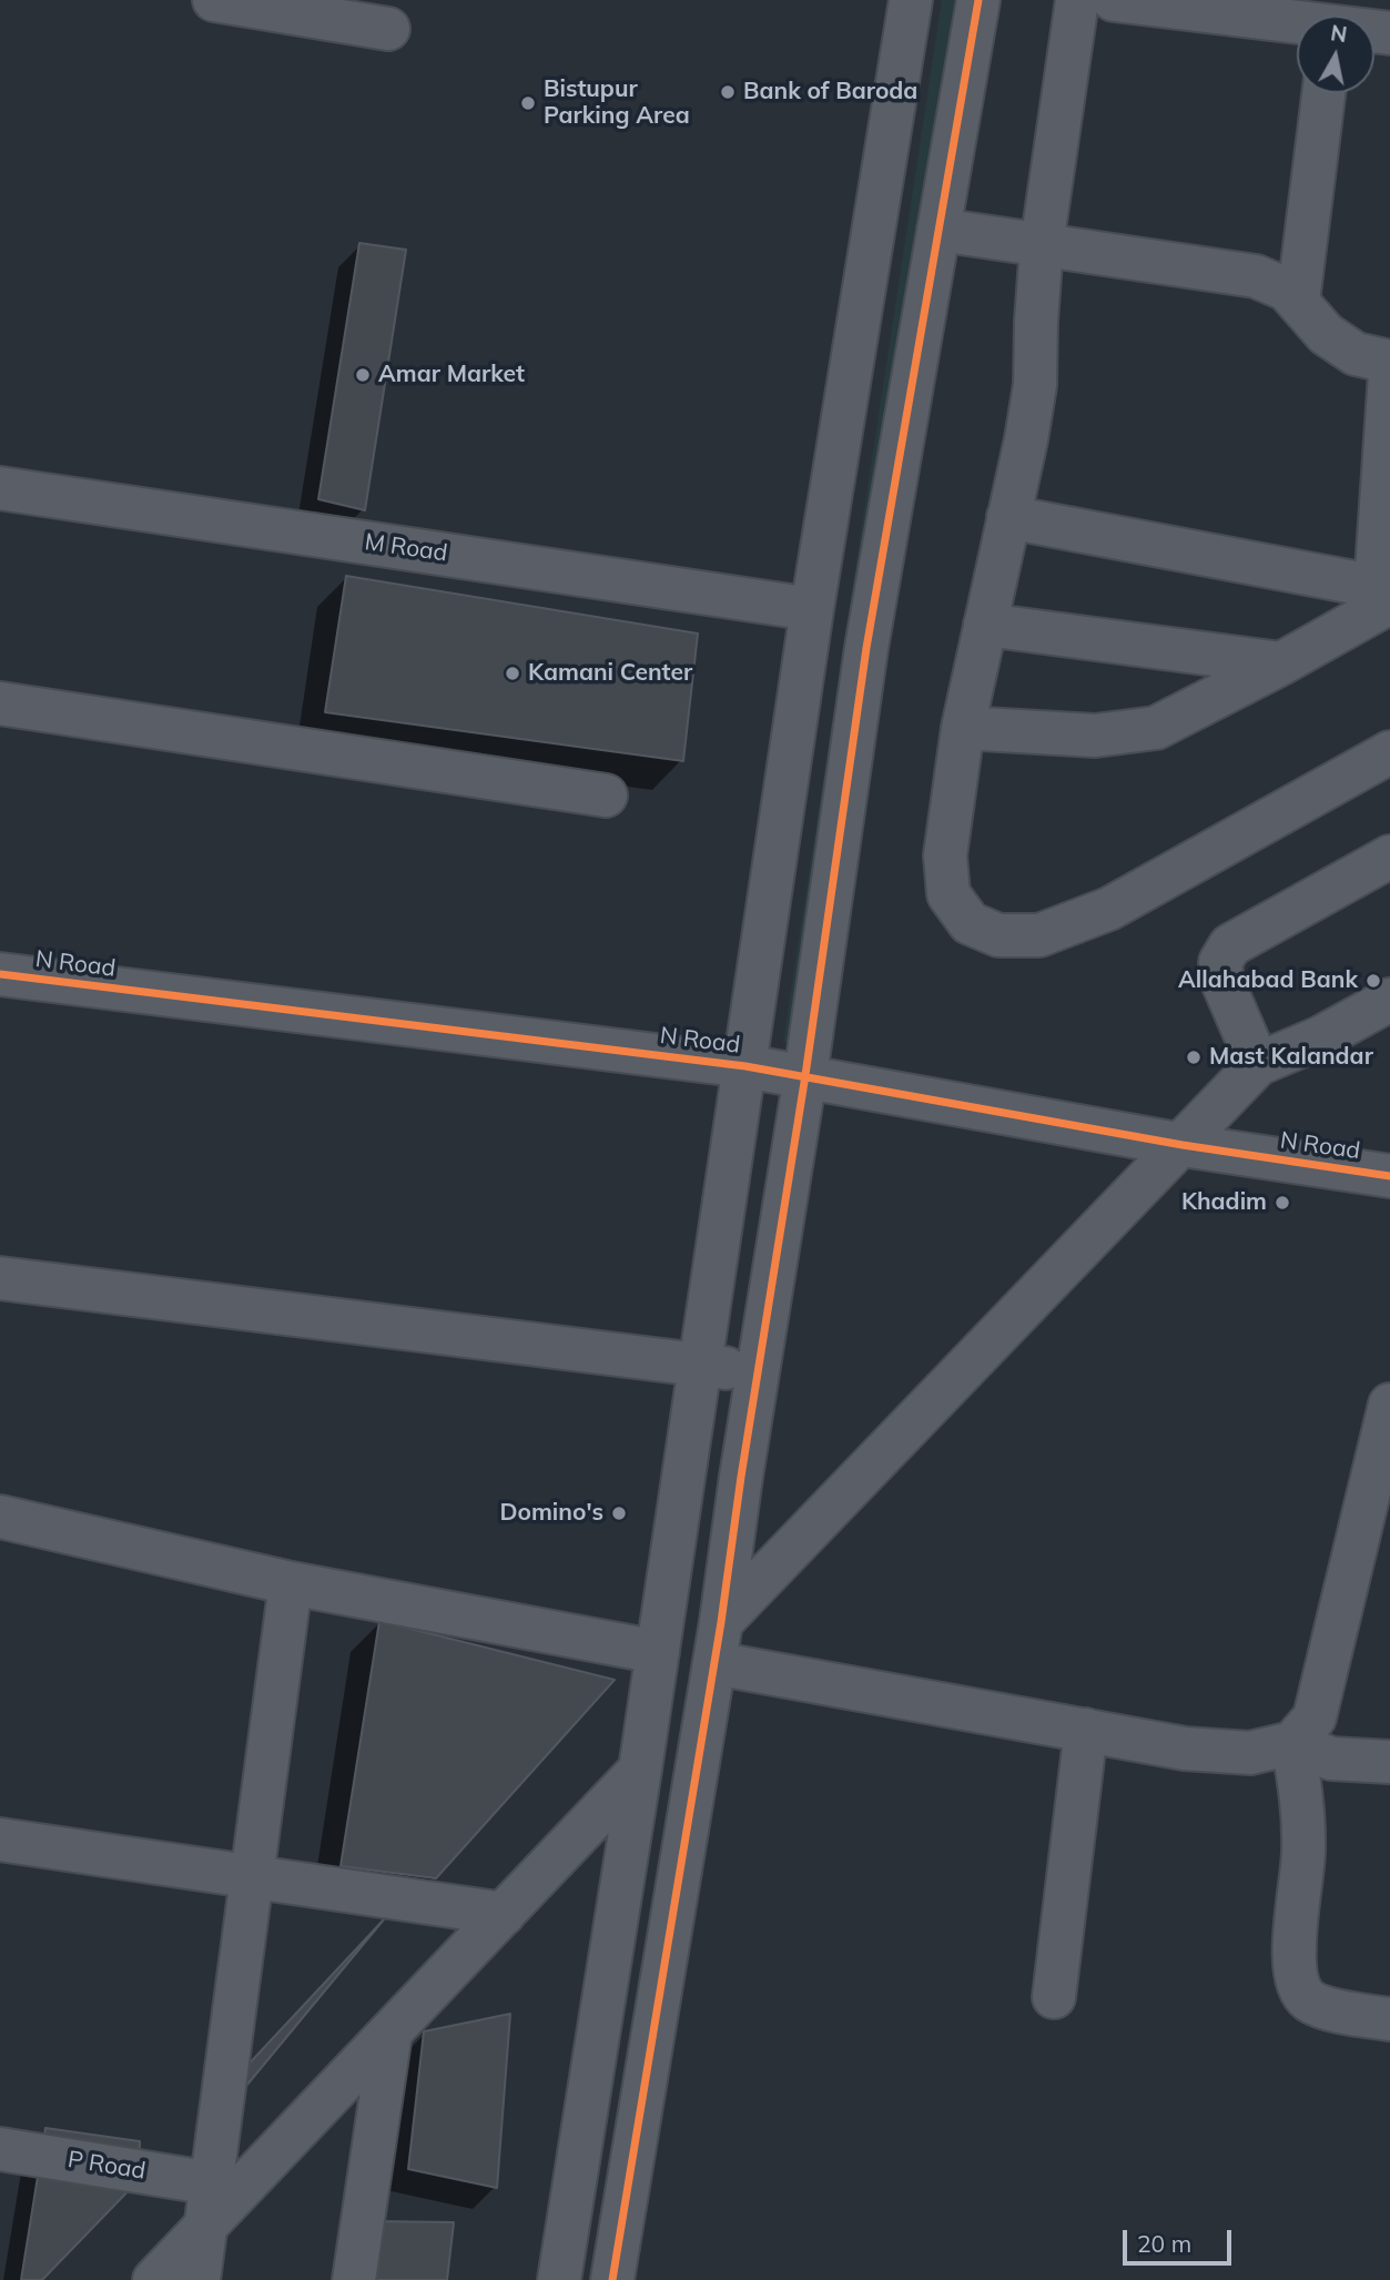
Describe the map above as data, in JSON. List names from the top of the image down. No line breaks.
{"streets":{"street":["M Road","N Road","P Road"]},"places":["Bank of Baroda","Bistupur Parking Area","Amar Market","Kamani Center","Allahabad Bank","Mast Kalandar","Khadim","Domino's"],"scale_bar":"20 m","north":"top"}
